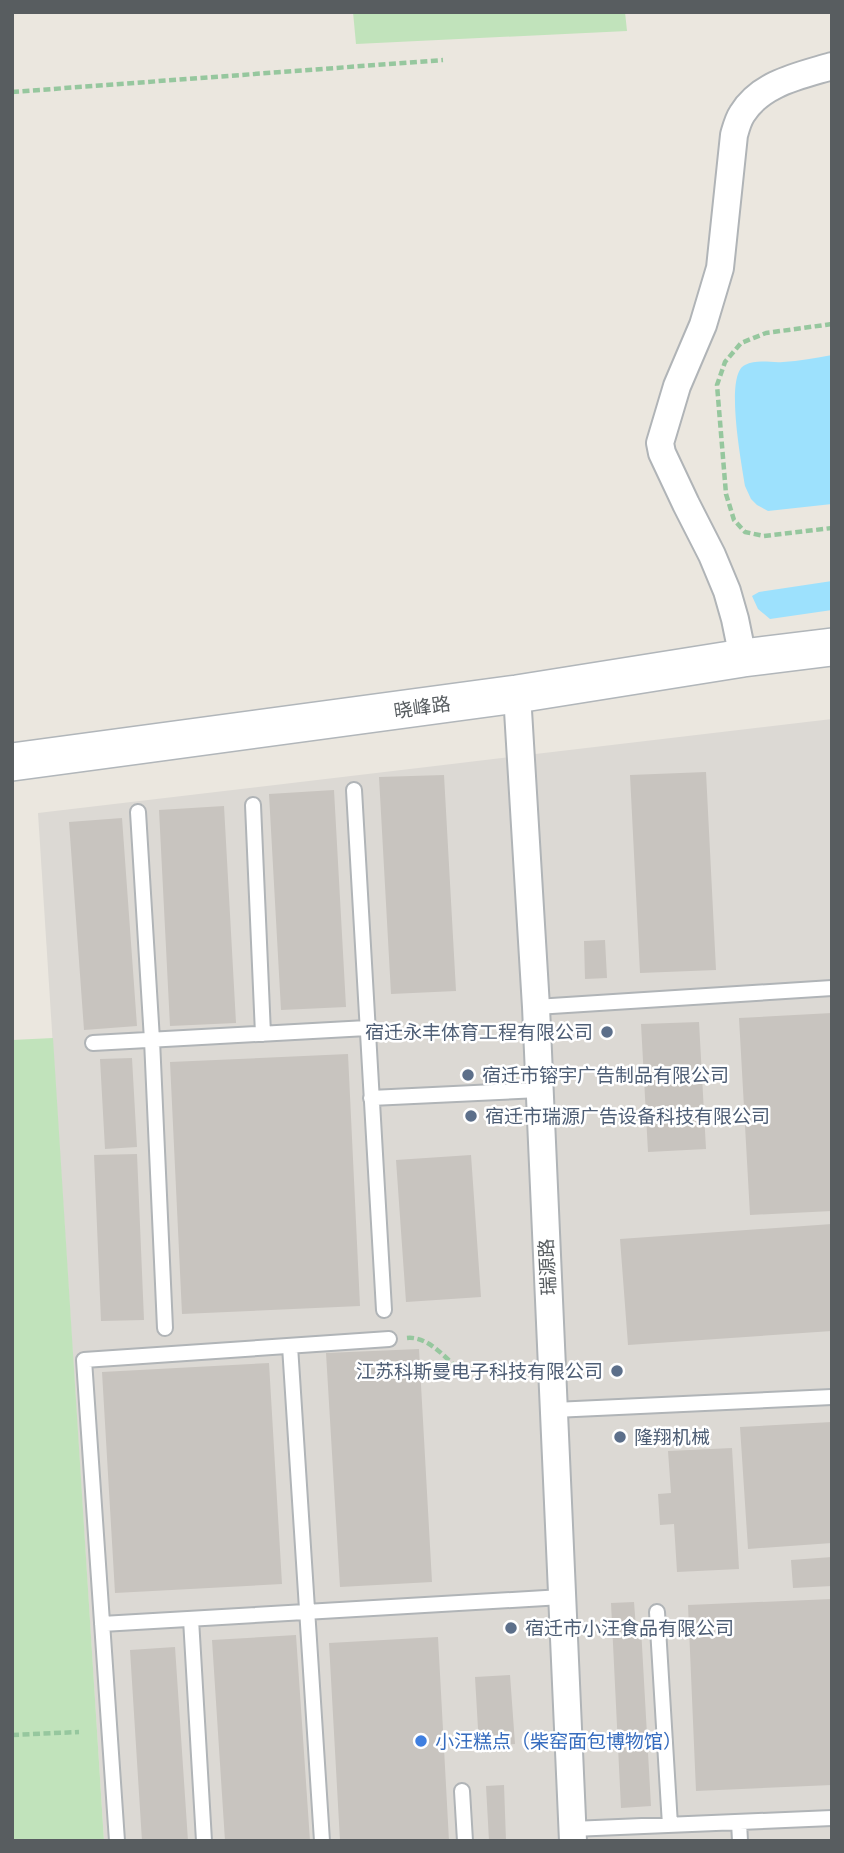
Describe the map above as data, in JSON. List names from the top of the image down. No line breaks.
{"streets":{"street":["晓峰路","瑞源路"]},"crossings":[["晓峰路","瑞源路"]],"places":["宿迁永丰体育工程有限公司","宿迁市镕宇广告制品有限公司","宿迁市瑞源广告设备科技有限公司","江苏科斯曼电子科技有限公司","隆翔机械","宿迁市小汪食品有限公司","小汪糕点（柴窑面包博物馆）"]}
